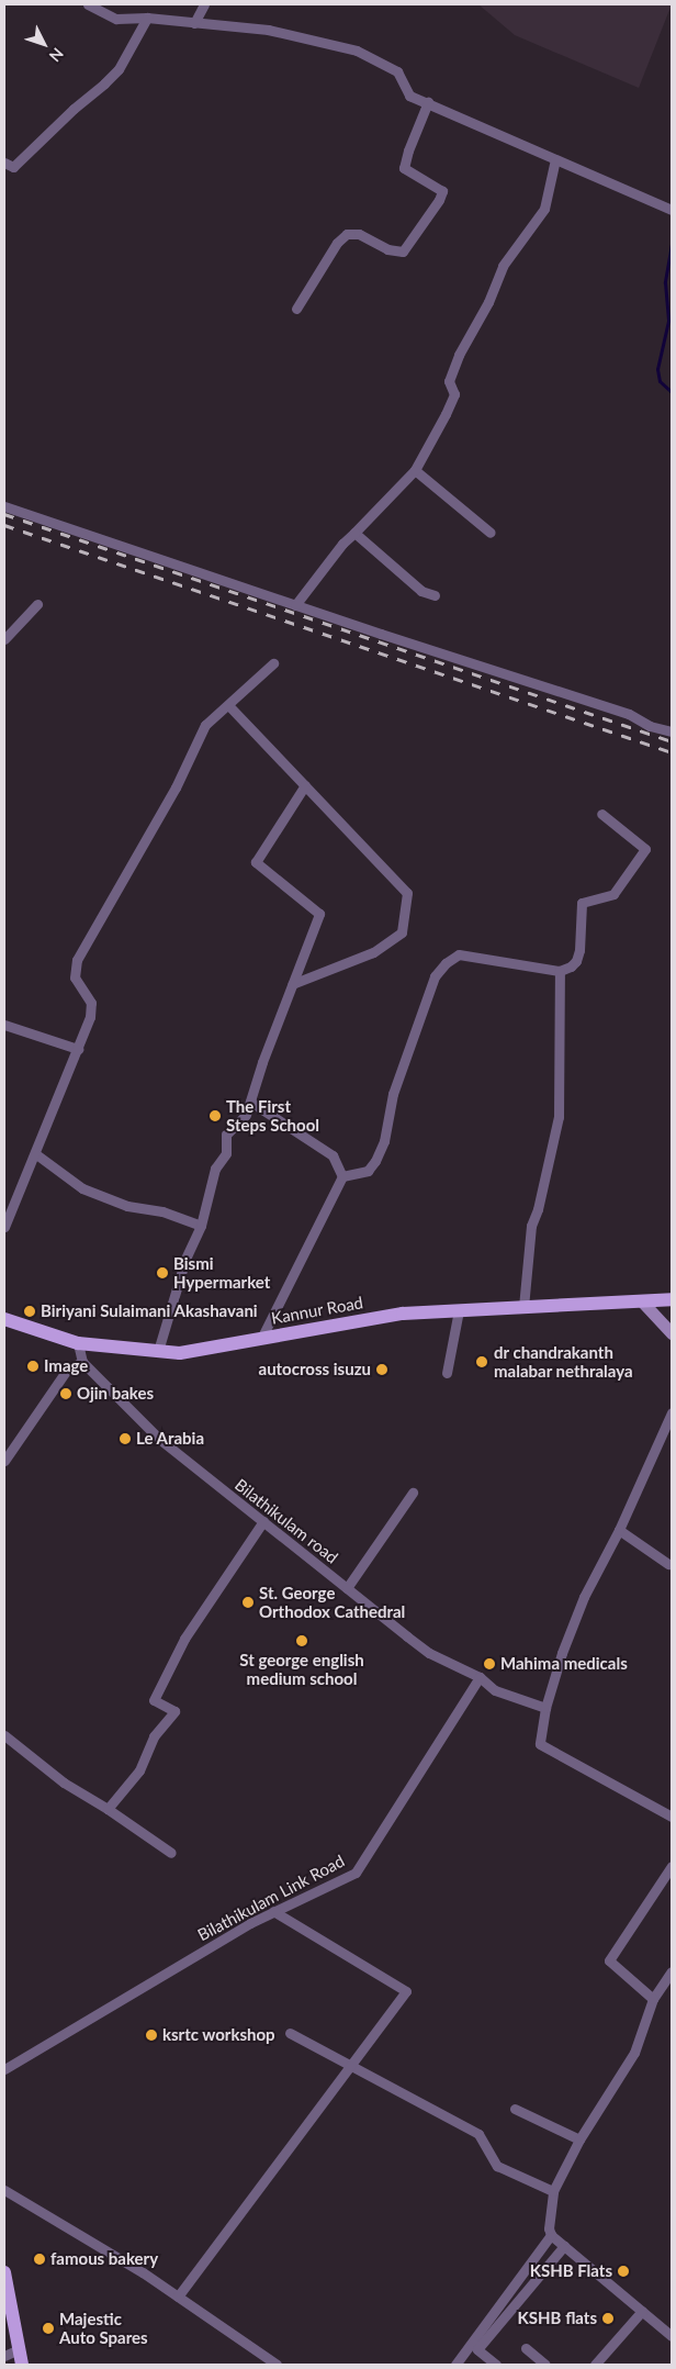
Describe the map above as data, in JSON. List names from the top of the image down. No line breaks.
{"streets":{"main road":["Kannur Road"],"street":["Bilathikulam road","Bilathikulam Link Road"]},"crossings":[["Kannur Road","Bilathikulam road"],["Bilathikulam road","Bilathikulam Link Road"]],"places":["The First Steps School","Bismi Hypermarket","Biriyani Sulaimani Akashavani","dr chandrakanth malabar nethralaya","Image","autocross isuzu","Ojin bakes","Le Arabia","St. George Orthodox Cathedral","St george english medium school","Mahima medicals","ksrtc workshop","famous bakery","KSHB Flats","KSHB flats","Majestic Auto Spares"],"north":"bottom right"}
